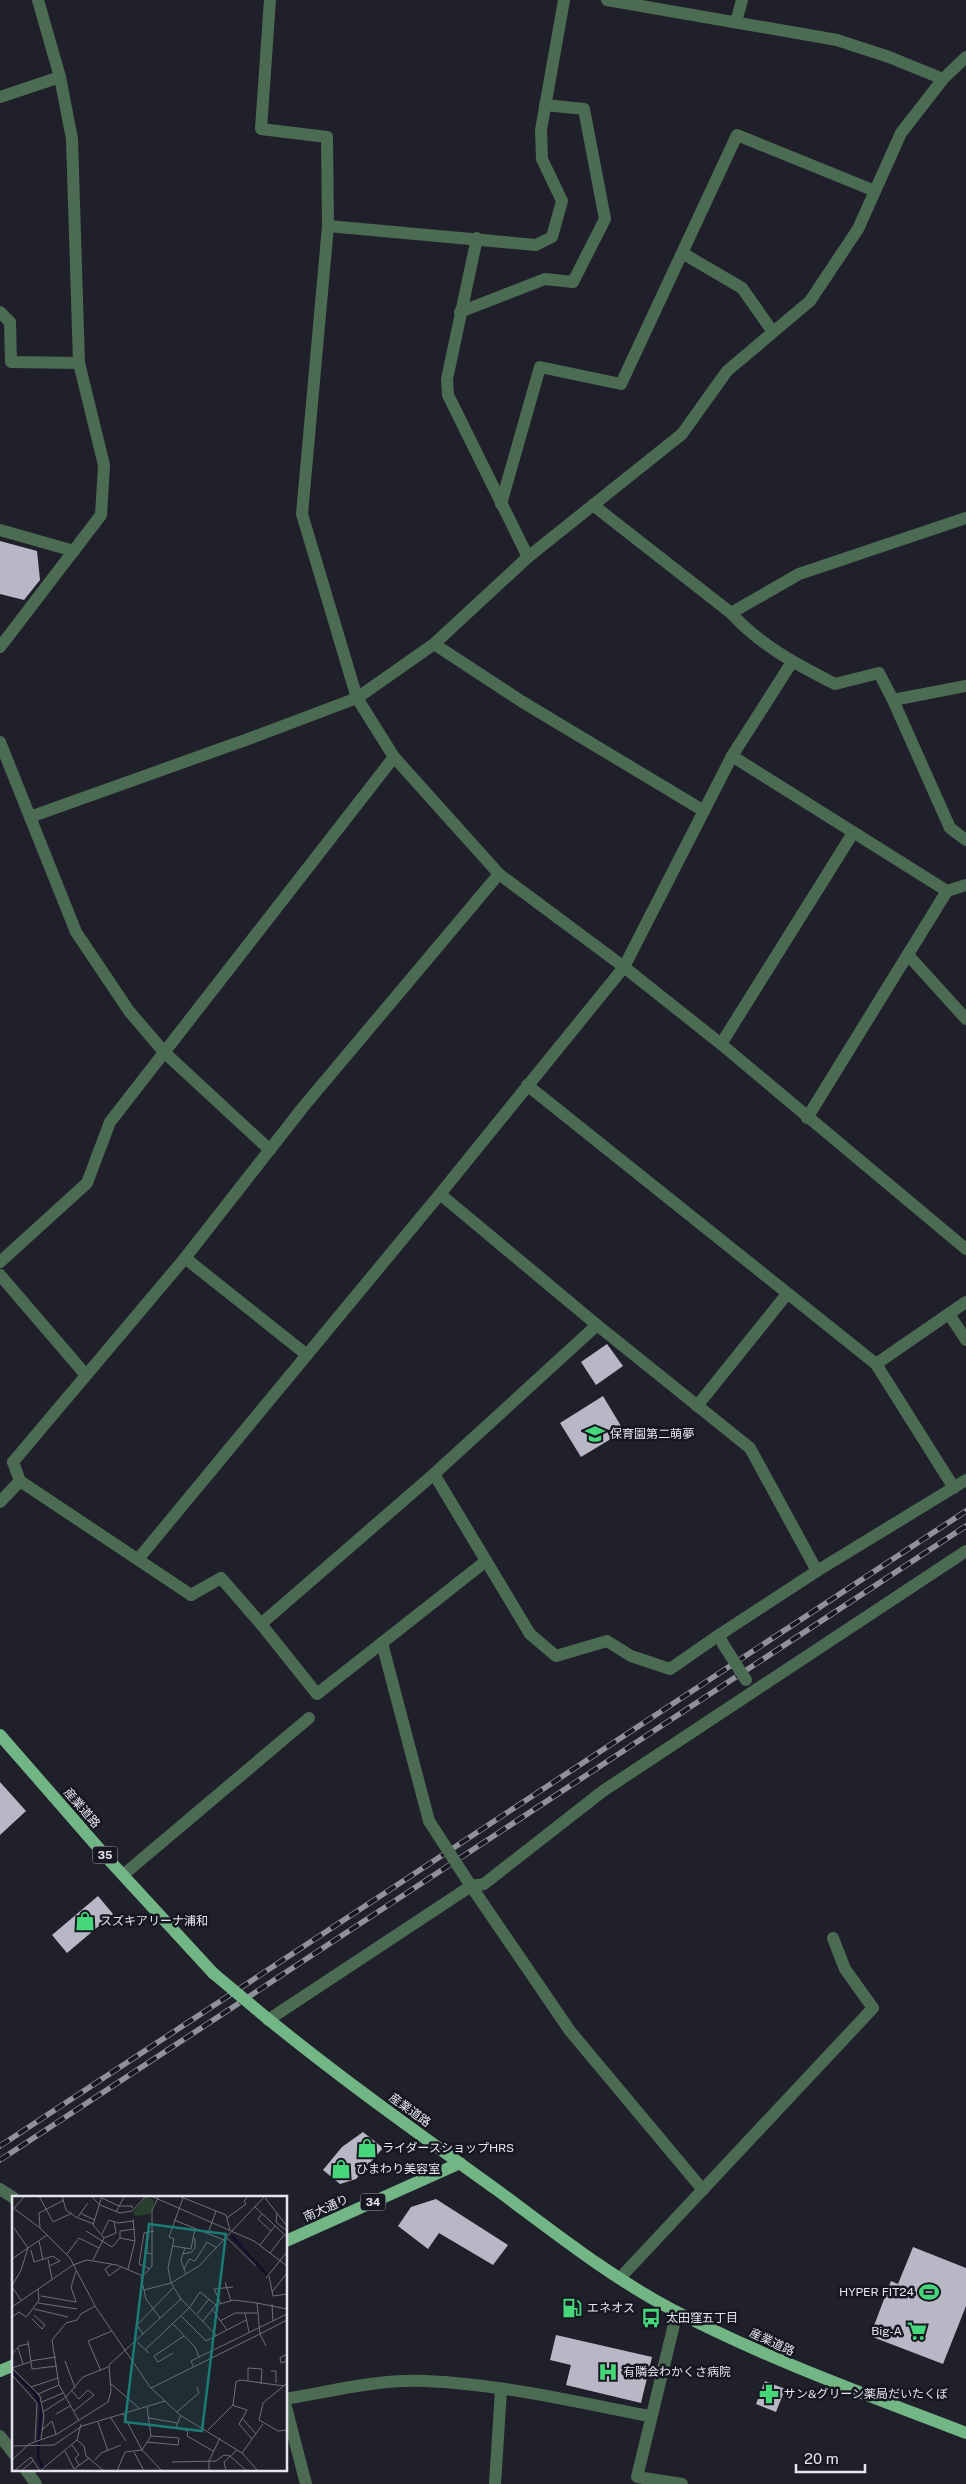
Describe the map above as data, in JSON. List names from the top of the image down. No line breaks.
{"streets":{"main road":["産業道路","35","34","南大通り"]},"crossings":[["産業道路","南大通り"]],"places":{"school or university":["保育園第二萌夢"],"shop":["スズキアリーナ浦和","ライダースショップHRS","ひまわり美容室"],"sports":["HYPER FIT24"],"fuel station":["エネオス"],"bus stop":["太田窪五丁目"],"supermarket":["Big-A"],"hospital":["有隣会わかくさ病院"],"pharmacy":["サン&グリーン薬局だいたくぼ"]},"scale_bar":"20 m"}
